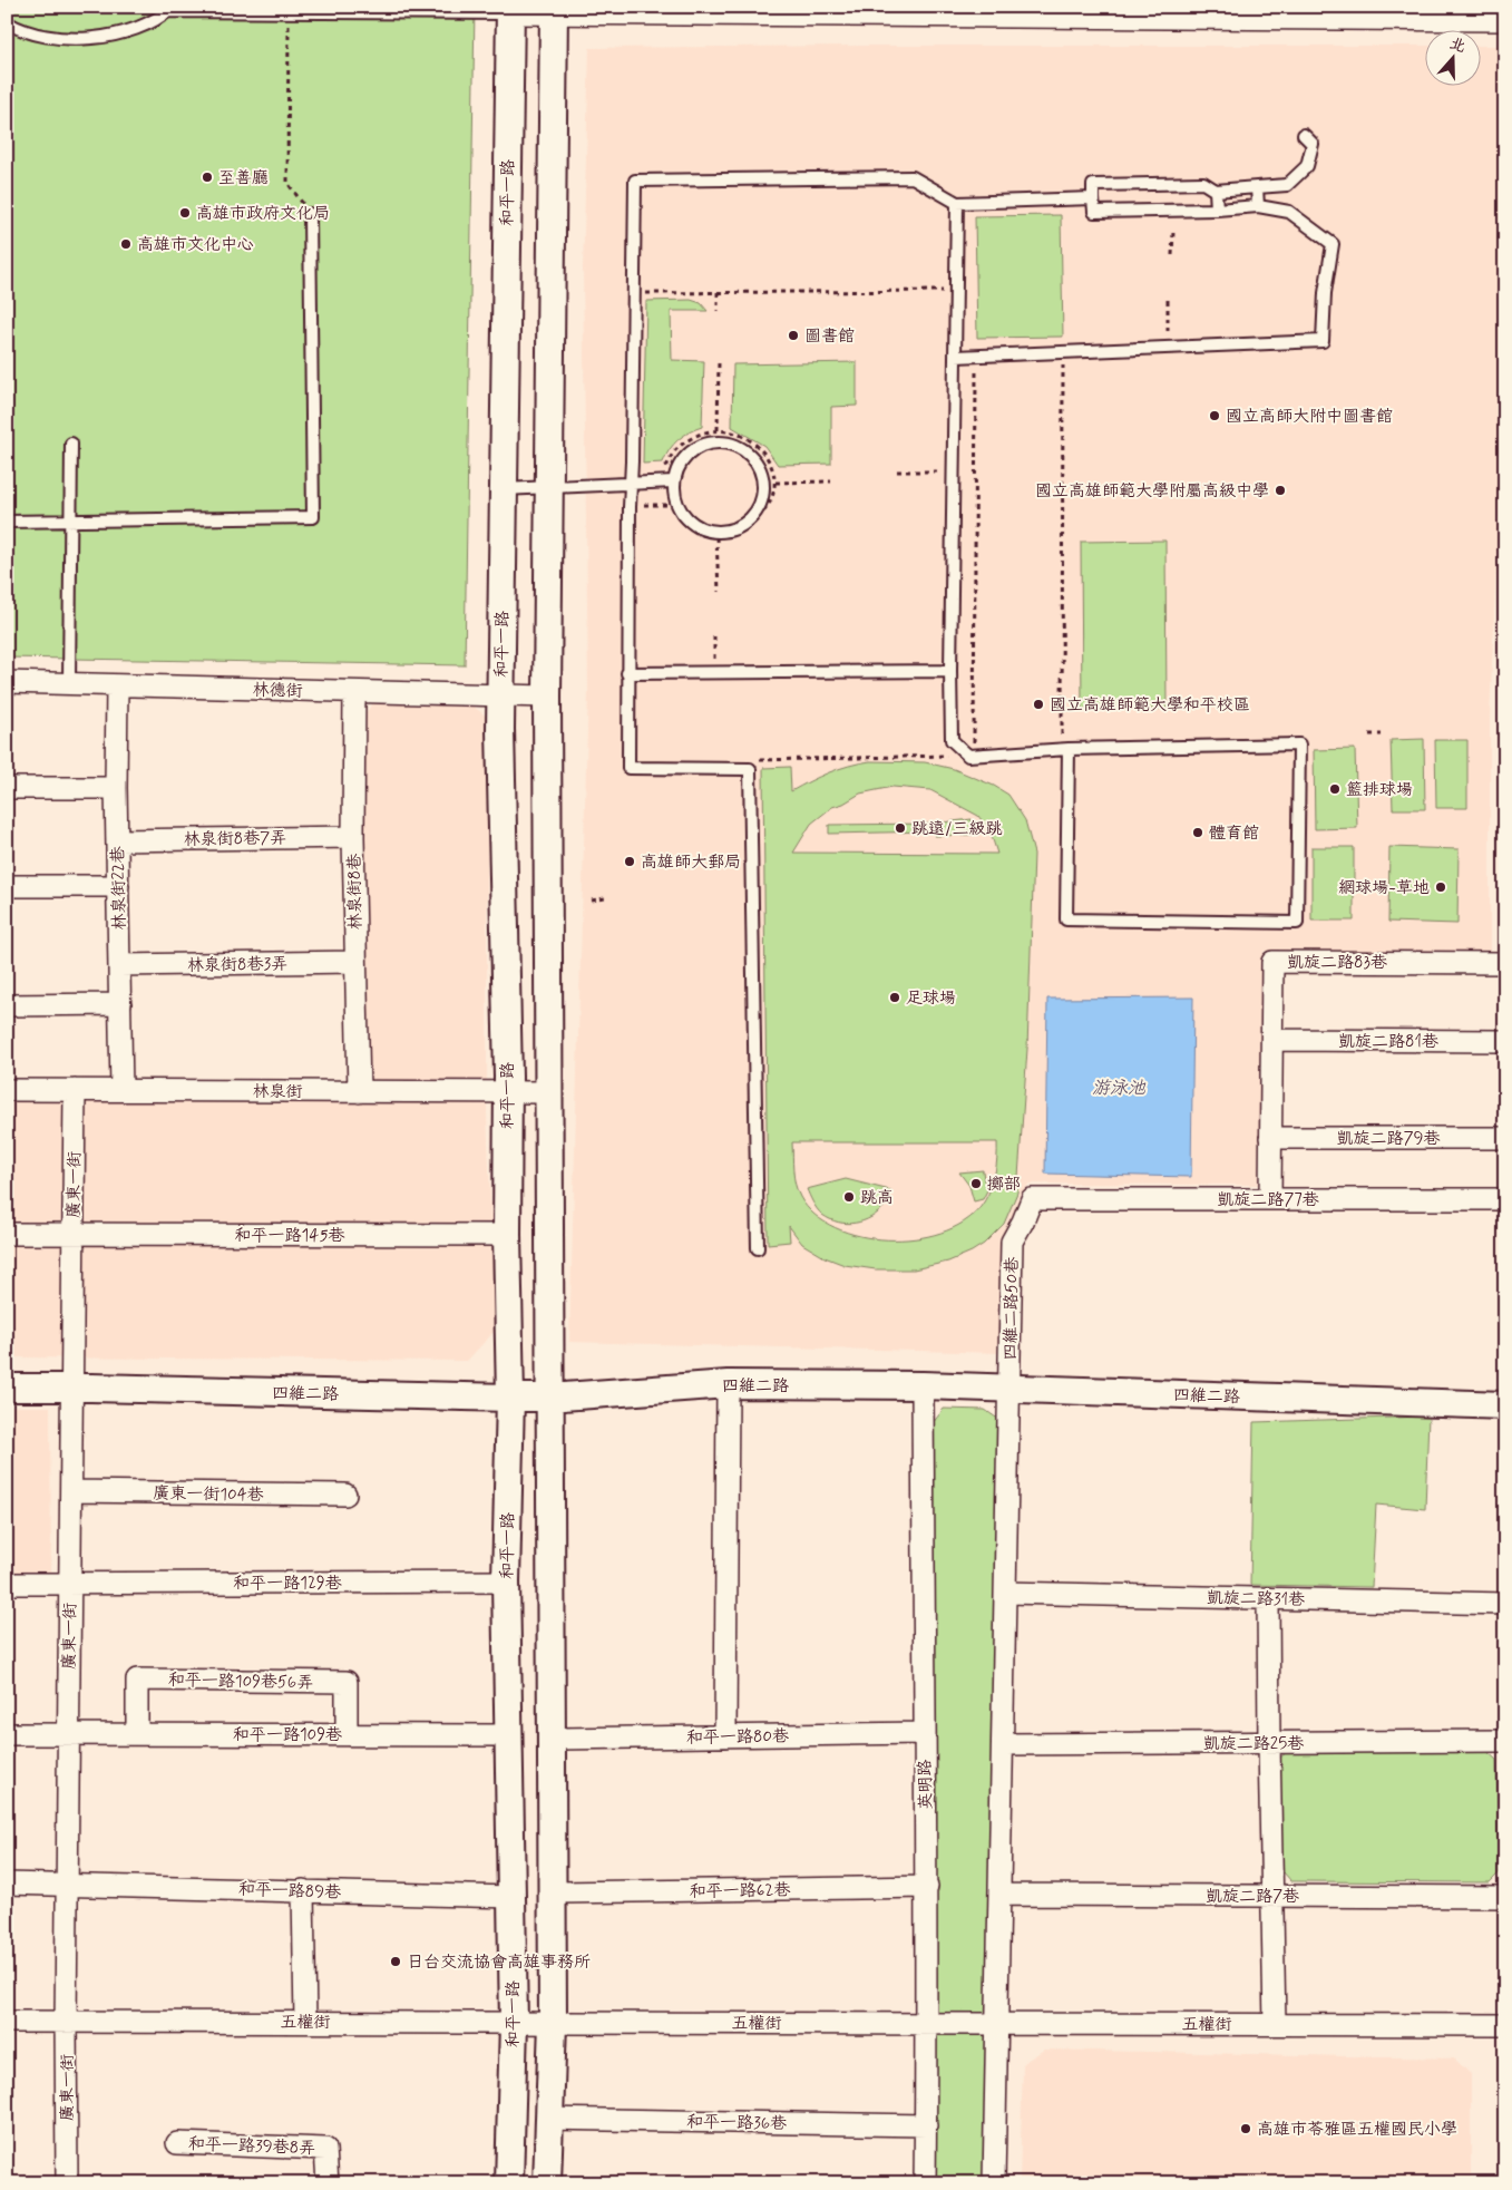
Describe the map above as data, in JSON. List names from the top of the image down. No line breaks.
{"streets":{"street":["和平一路","林德街","林泉街8巷7弄","林泉街22巷","林泉街8巷","凱旋二路83巷","林泉街8巷3弄","凱旋二路81巷","林泉街","凱旋二路79巷","廣東一街","凱旋二路77巷","和平一路145巷","四維二路50巷","四維二路","廣東一街104巷","和平一路129巷","凱旋二路31巷","和平一路109巷56弄","和平一路109巷","和平一路80巷","凱旋二路25巷","英明路","和平一路89巷","和平一路62巷","凱旋二路7巷","五權街","和平一路36巷","和平一路39巷8弄"]},"crossings":[["和平一路","林德街"],["和平一路","林泉街"],["和平一路","和平一路145巷"],["和平一路","四維二路"],["和平一路","和平一路129巷"],["和平一路","和平一路109巷"],["和平一路","和平一路89巷"],["和平一路","五權街"],["林德街","林泉街22巷"],["林德街","林泉街8巷"],["林泉街8巷7弄","林泉街22巷"],["林泉街8巷7弄","林泉街8巷"],["林泉街22巷","林泉街8巷3弄"],["林泉街22巷","林泉街"],["林泉街8巷","林泉街8巷3弄"],["林泉街8巷","林泉街"],["凱旋二路83巷","凱旋二路81巷"],["凱旋二路83巷","凱旋二路79巷"],["凱旋二路83巷","凱旋二路77巷"],["林泉街","廣東一街"],["廣東一街","和平一路145巷"],["廣東一街","四維二路"],["廣東一街","廣東一街104巷"],["廣東一街","和平一路129巷"],["廣東一街","和平一路109巷"],["廣東一街","和平一路89巷"],["廣東一街","五權街"],["凱旋二路77巷","四維二路50巷"],["四維二路50巷","四維二路"],["四維二路","英明路"],["和平一路109巷56弄","和平一路109巷"],["和平一路80巷","英明路"],["英明路","和平一路62巷"],["英明路","五權街"],["英明路","和平一路36巷"]],"water":["游泳池"],"places":["至善廳","高雄市政府文化局","高雄市文化中心","圖書館","國立高師大附中圖書館","國立高雄師範大學附屬高級中學","國立高雄師範大學和平校區","籃排球場","跳遠/三級跳","體育館","高雄師大郵局","網球場-草地","足球場","擲部","跳高","日台交流協會高雄事務所","高雄市苓雅區五權國民小學"],"north":"top"}
